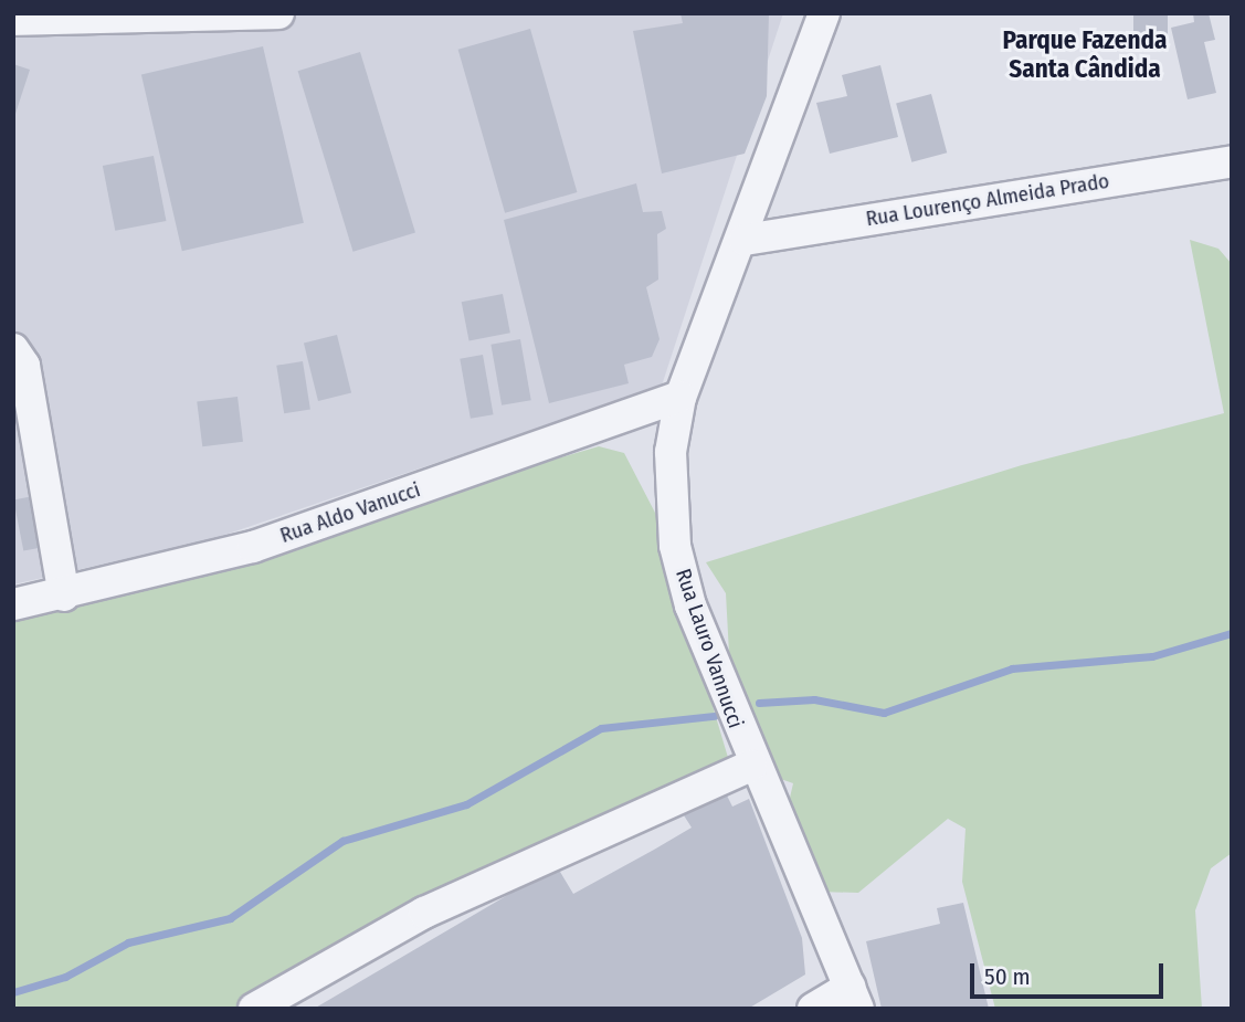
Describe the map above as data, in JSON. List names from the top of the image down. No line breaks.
{"streets":{"street":["Rua Lourenço Almeida Prado","Rua Aldo Vanucci","Rua Lauro Vannucci"]},"crossings":[["Rua Lourenço Almeida Prado","Rua Lauro Vannucci"],["Rua Aldo Vanucci","Rua Lauro Vannucci"]],"districts":["Parque Fazenda Santa Cândida"],"scale_bar":"50 m"}
